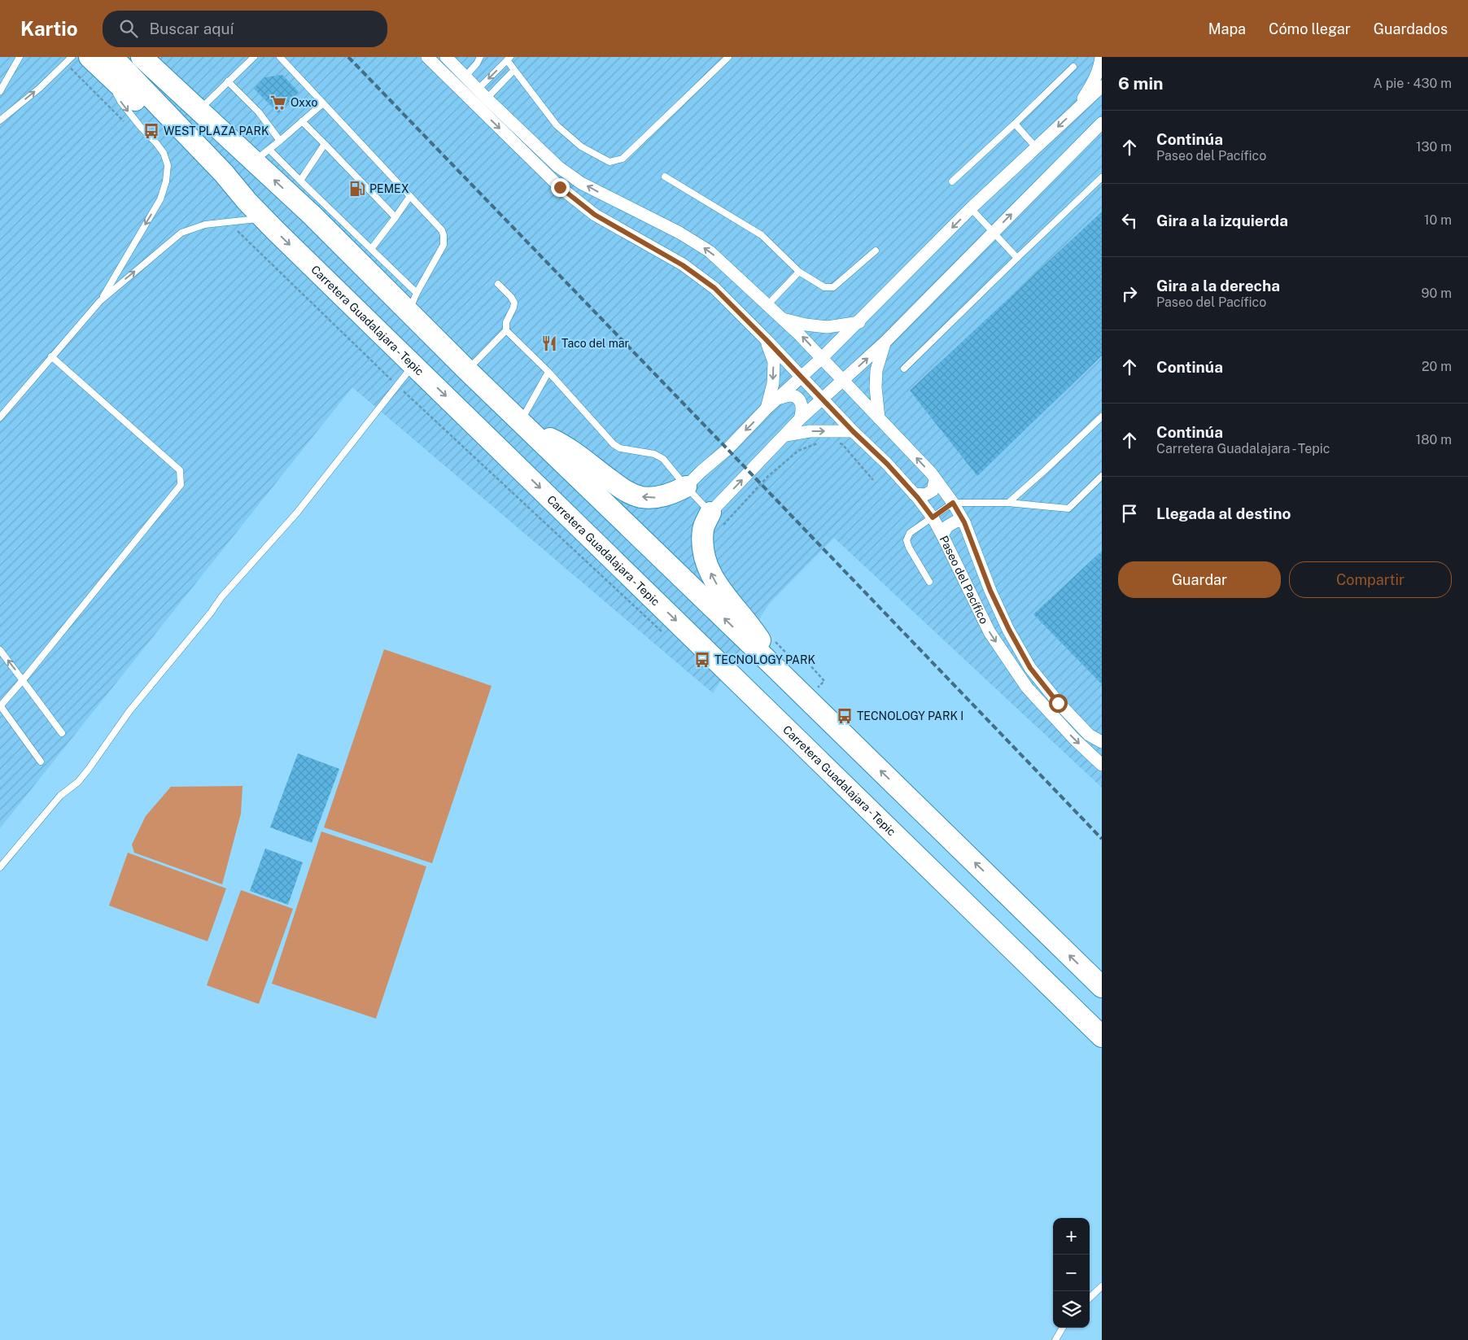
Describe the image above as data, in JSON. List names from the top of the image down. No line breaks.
{"streets":{"highway":["Carretera Guadalajara - Tepic"],"street":["Paseo del Pacífico"]},"places":{"supermarket":["Oxxo"],"bus stop":["WEST PLAZA PARK","TECNOLOGY PARK","TECNOLOGY PARK I"],"fuel station":["PEMEX"],"restaurant":["Taco del mar"]},"page":{"header":"Kartio","search":"Buscar aquí","nav":["Mapa","Cómo llegar","Guardados"],"heading":["6 min","A pie · 430 m"],"list":[["Continúa","Paseo del Pacífico","130 m"],["Gira a la izquierda","10 m"],["Gira a la derecha","Paseo del Pacífico","90 m"],["Continúa","20 m"],["Continúa","Carretera Guadalajara - Tepic","180 m"],"Llegada al destino"],"buttons":["Guardar","Compartir"],"map_buttons":["+","−"]}}
